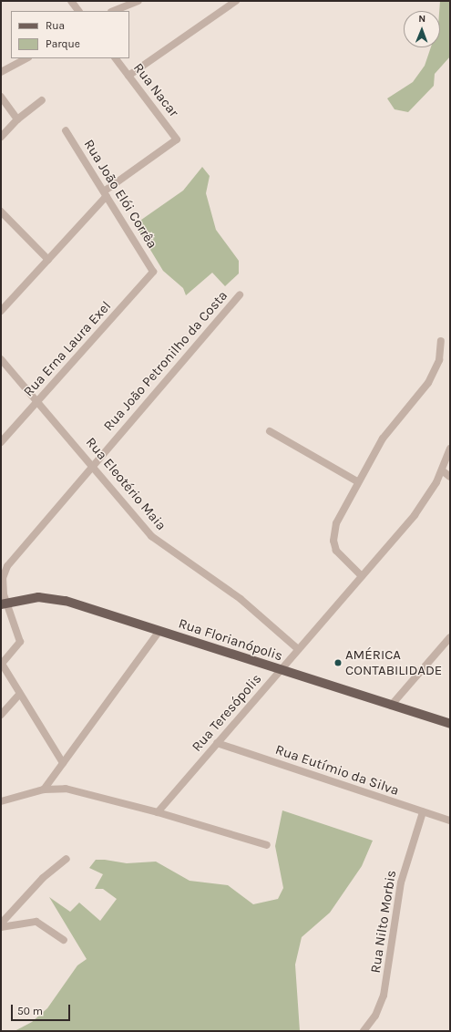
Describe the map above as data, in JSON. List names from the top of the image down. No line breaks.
{"streets":{"main road":["Rua Florianópolis"],"street":["Rua Nacar","Rua João Elói Corrêa","Rua Erna Laura Exel","Rua João Petronilho da Costa","Rua Eleotério Maia","Rua Teresópolis","Rua Eutímio da Silva","Rua Nilto Morbis"]},"crossings":[["Rua Nacar","Rua João Elói Corrêa"],["Rua João Elói Corrêa","Rua Erna Laura Exel"],["Rua Erna Laura Exel","Rua Eleotério Maia"],["Rua João Petronilho da Costa","Rua Eleotério Maia"],["Rua João Petronilho da Costa","Rua Florianópolis"],["Rua Eleotério Maia","Rua Teresópolis"],["Rua Florianópolis","Rua Teresópolis"],["Rua Teresópolis","Rua Eutímio da Silva"],["Rua Eutímio da Silva","Rua Nilto Morbis"]],"places":["AMÉRICA CONTABILIDADE"],"legend":["Rua","Parque"],"scale_bar":"50 m","north":"top"}
